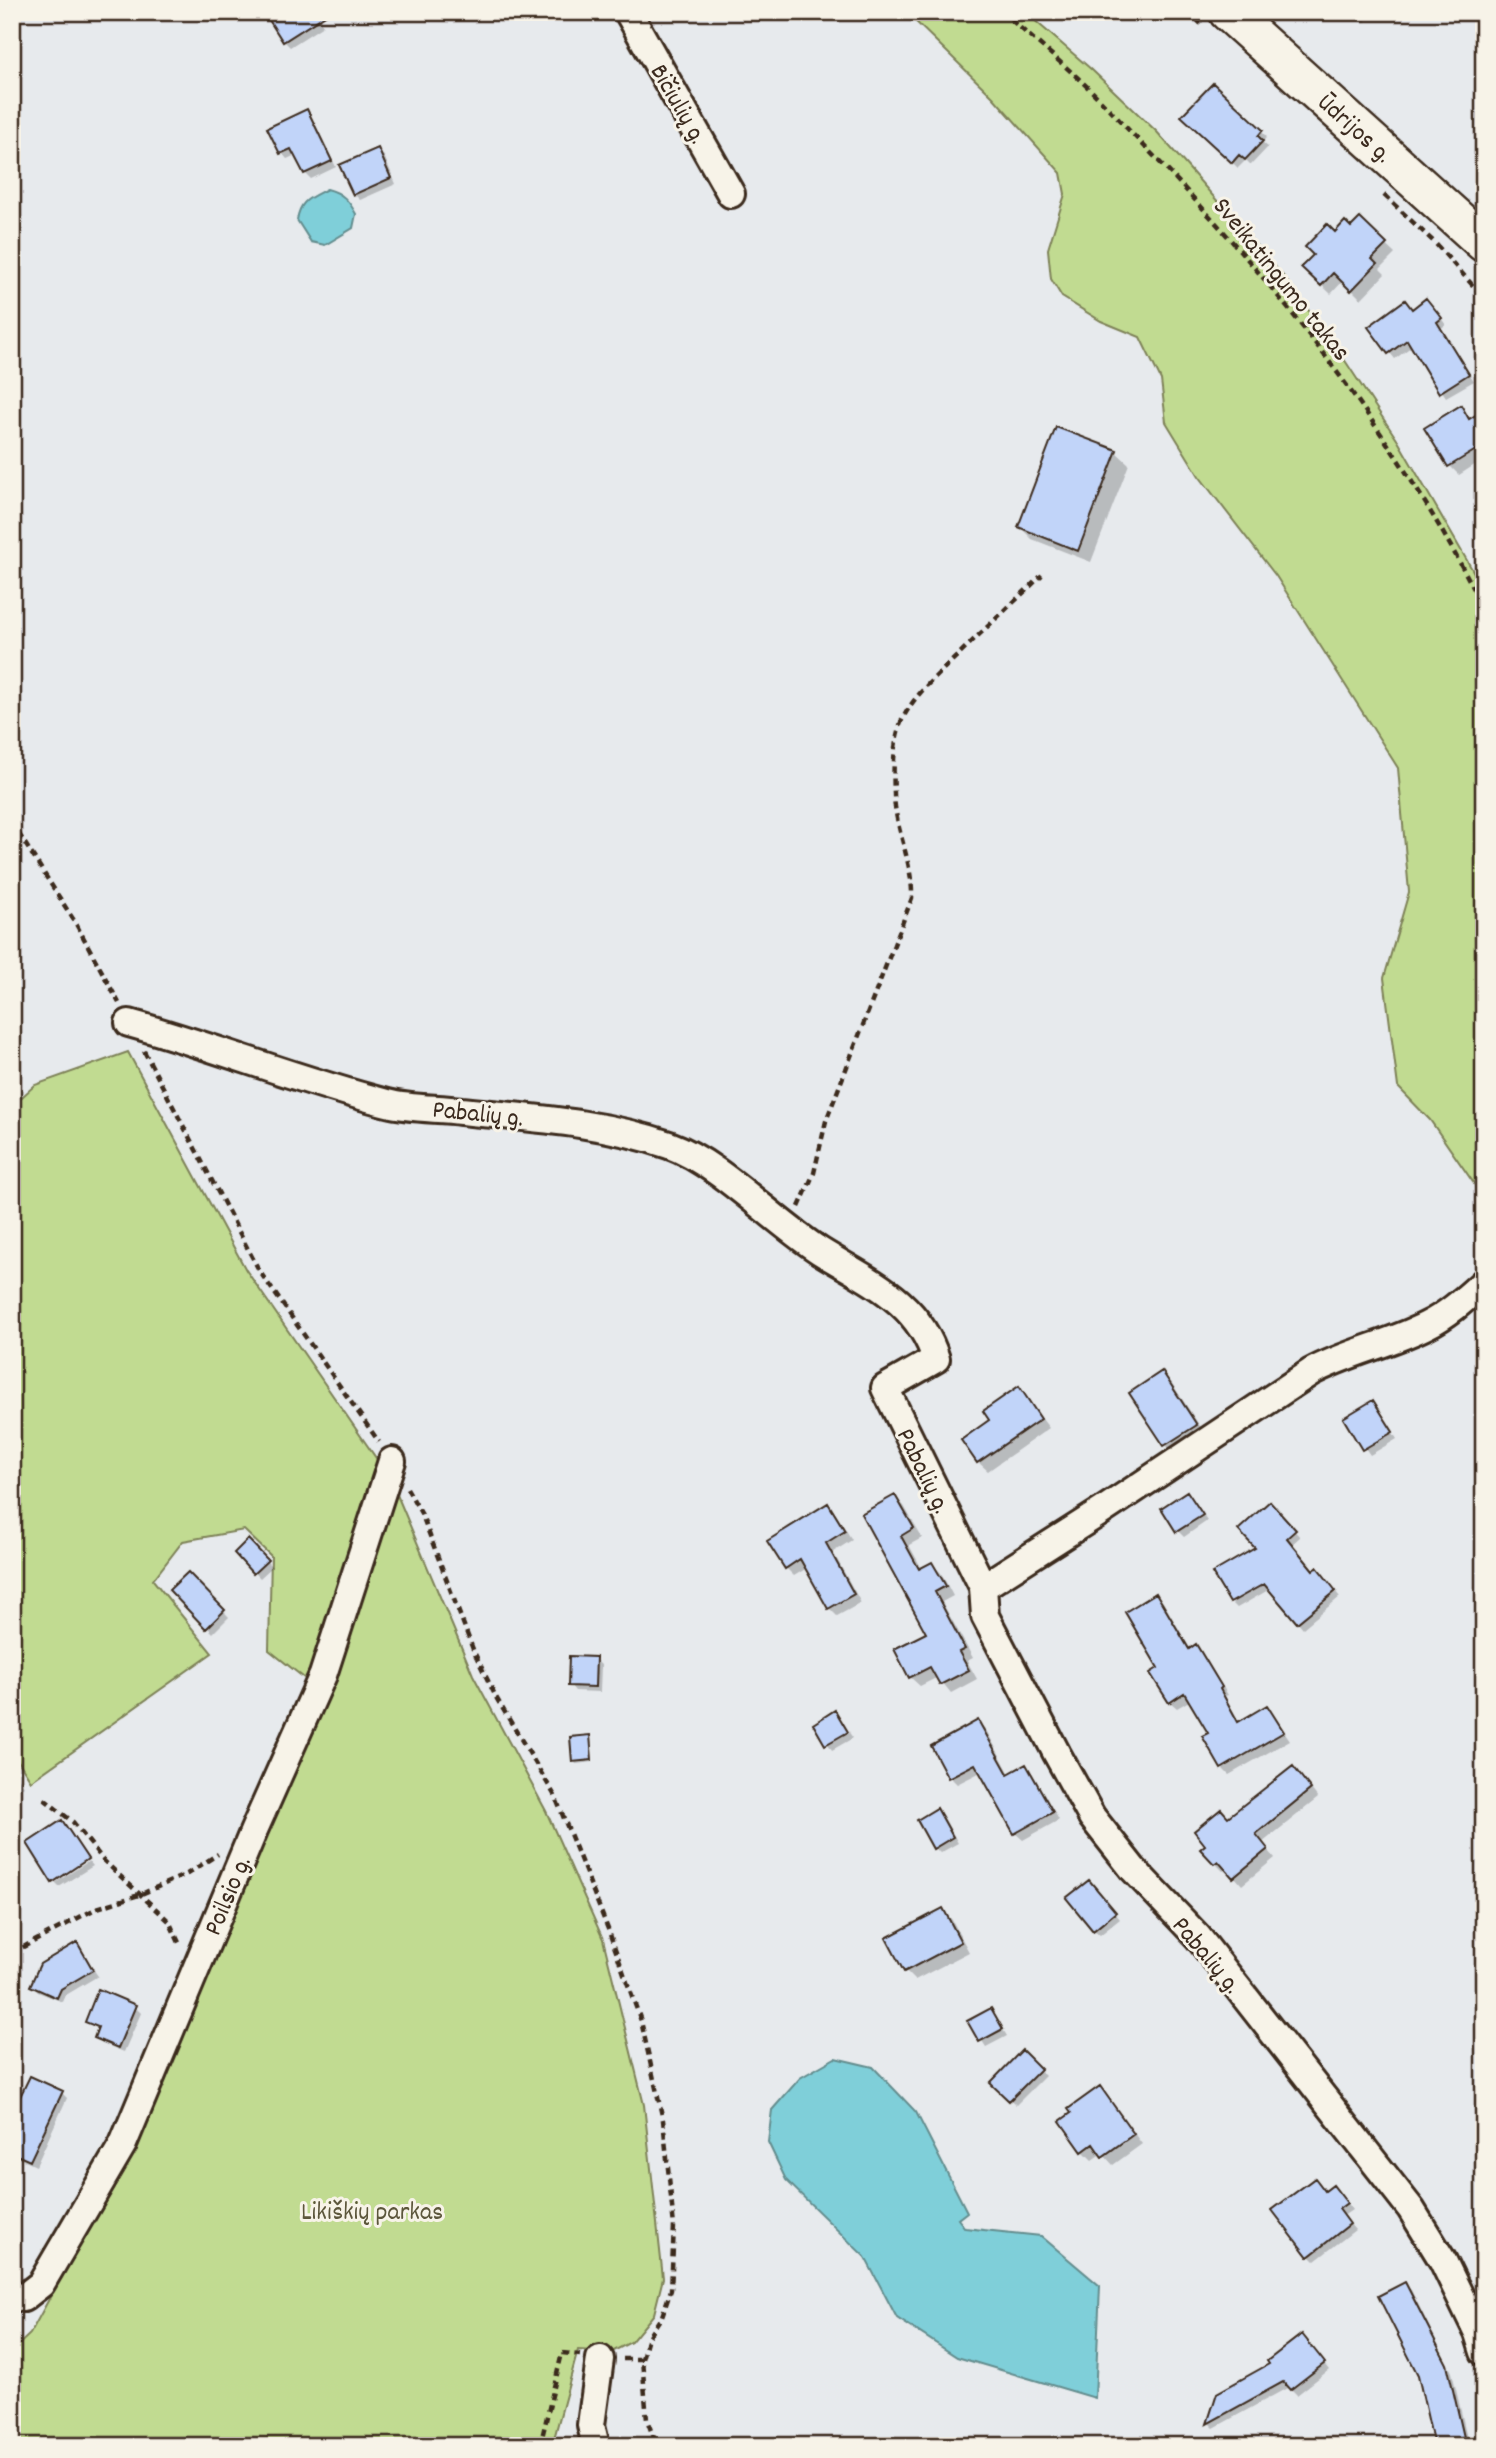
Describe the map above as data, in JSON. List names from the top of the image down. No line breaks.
{"streets":{"main road":["Ūdrijos g."],"street":["Bičiulių g.","Pabalių g.","Poilsio g."],"path":["Sveikatingumo takas"]},"parks":["Likiškių parkas"]}
